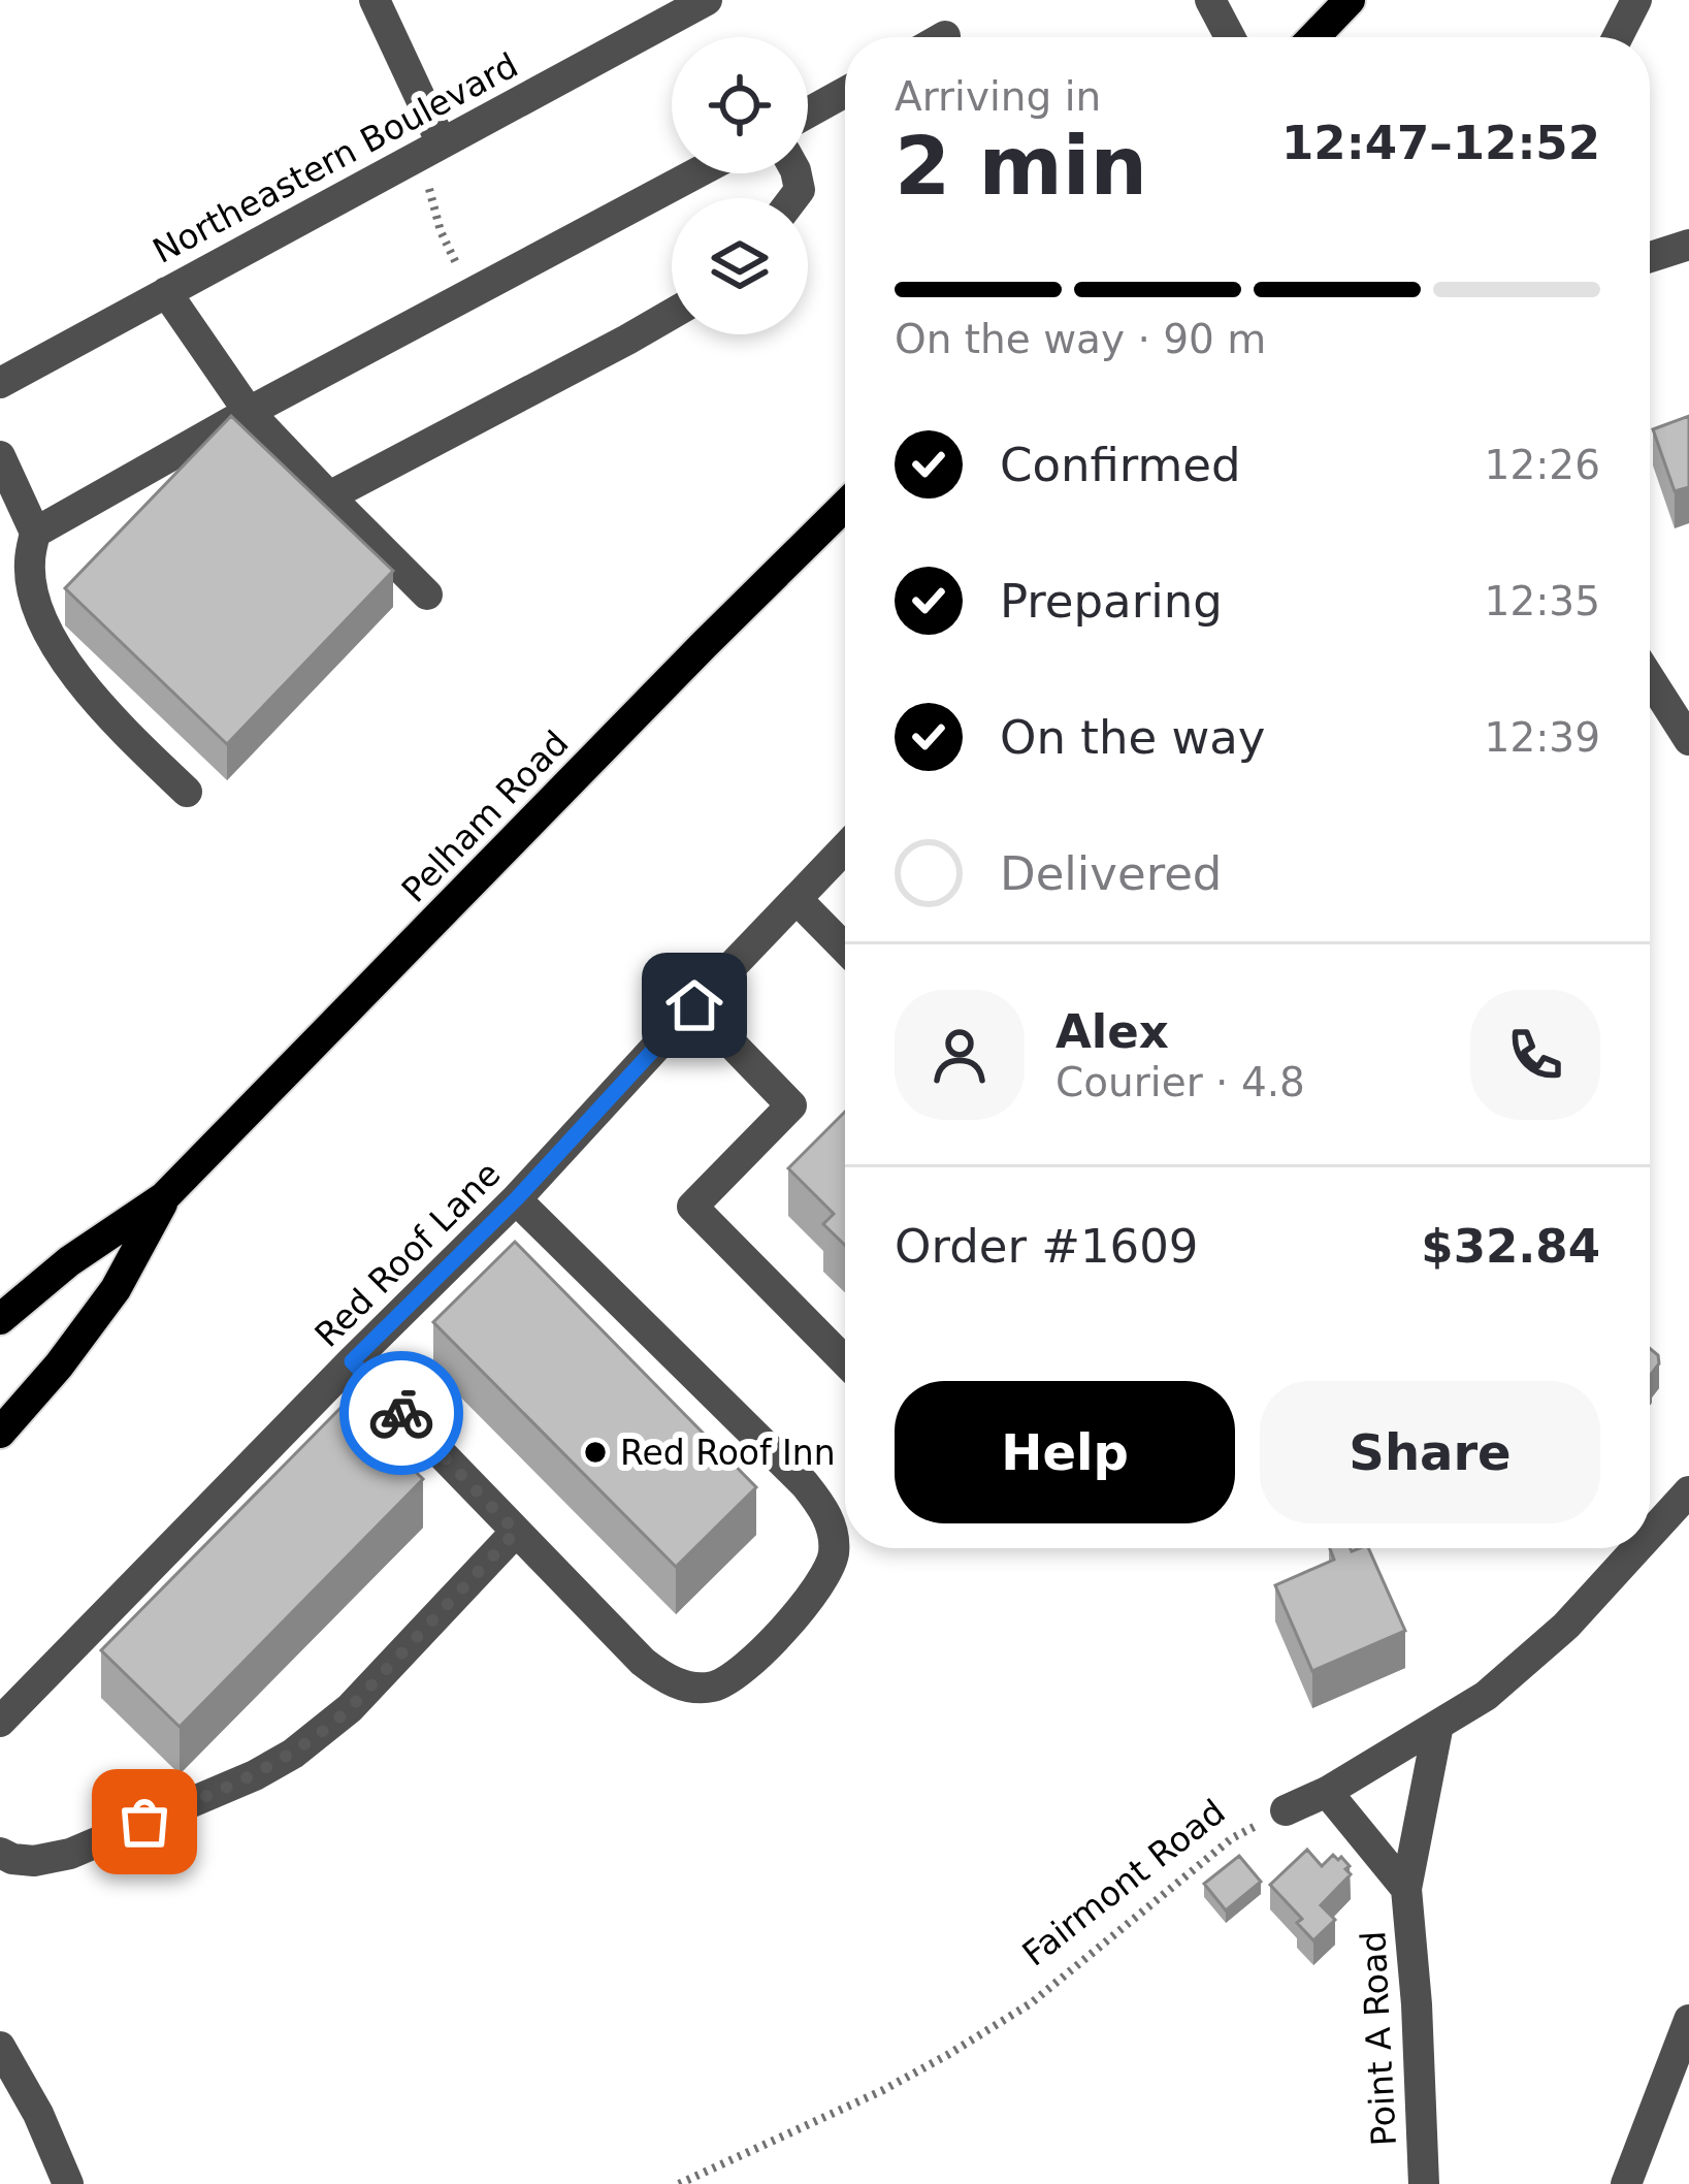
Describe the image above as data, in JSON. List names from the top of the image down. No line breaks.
{"streets":{"main road":["Pelham Road"],"street":["Northeastern Boulevard","Red Roof Lane","Point A Road"],"path":["Fairmont Road"]},"places":["Red Roof Inn"],"page":{"heading":["2 min","Arriving in","12:47–12:52"],"panel":["Alex","Courier · 4.8","Order #1609","$32.84"],"bar":"On the way · 90 m","list":[["Confirmed","12:26"],["Preparing","12:35"],["On the way","12:39"],"Delivered"],"buttons":["Help","Share"]}}
